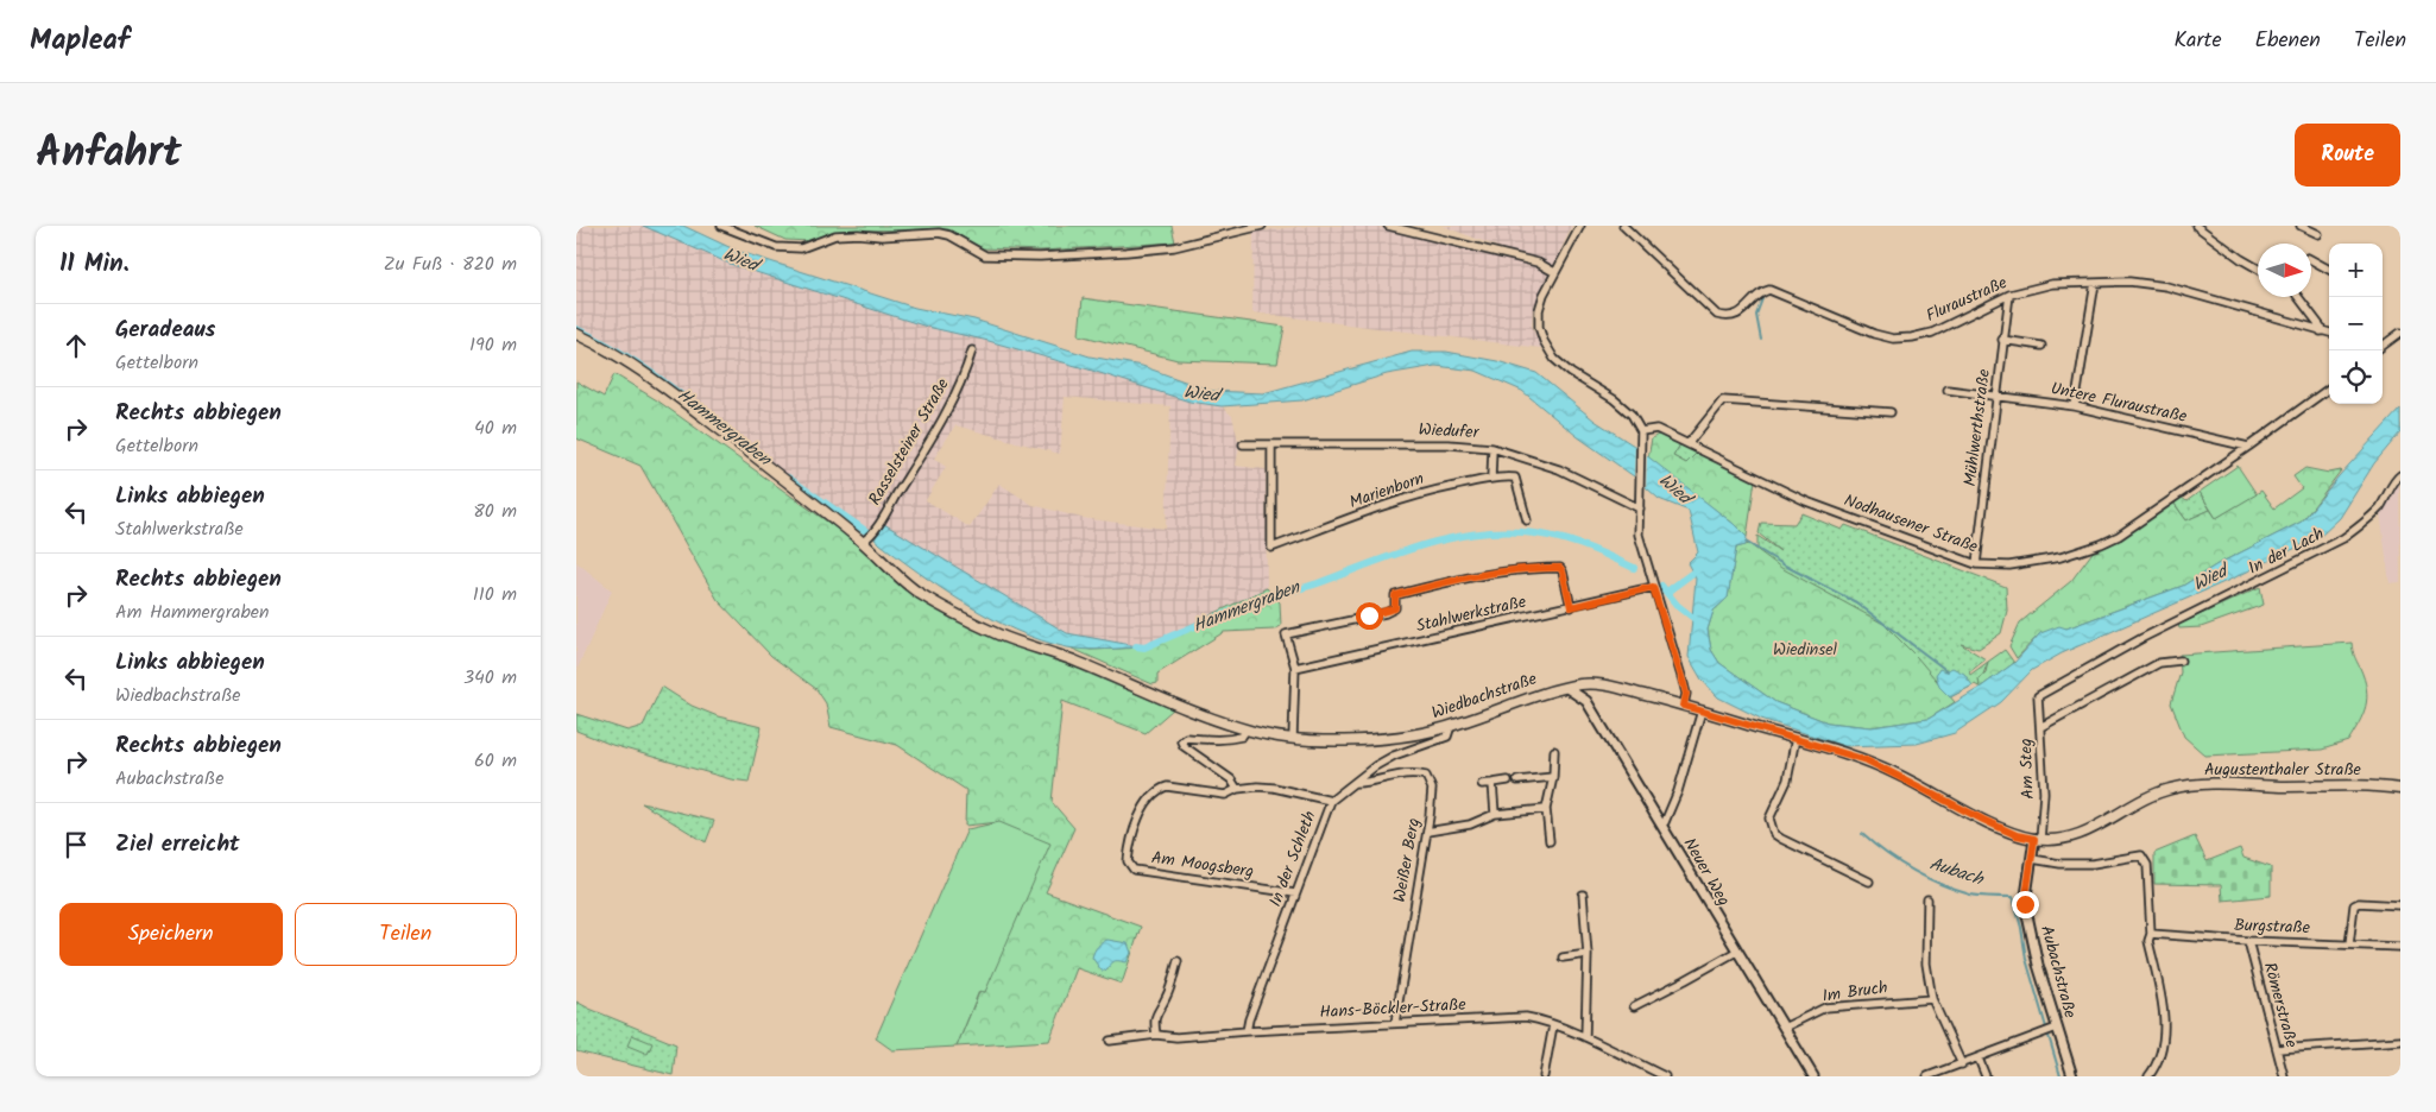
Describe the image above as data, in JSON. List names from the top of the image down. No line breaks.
{"streets":{"main road":["Wiedbachstraße","Augustenthaler Straße"],"street":["Fluraustraße","Untere Fluraustraße","Mühlwerthstraße","Wiedufer","Rasselsteiner Straße","Marienborn","Nodhausener Straße","In der Lach","Stahlwerkstraße","Am Steg","In der Schleth","Weißer Berg","Am Moogsberg","Neuer Weg","Burgstraße","Aubachstraße","Im Bruch","Römerstraße","Hans-Böckler-Straße"]},"crossings":[["Fluraustraße","Mühlwerthstraße"],["Untere Fluraustraße","Mühlwerthstraße"],["Untere Fluraustraße","Nodhausener Straße"],["Mühlwerthstraße","Nodhausener Straße"],["Wiedufer","Marienborn"],["Rasselsteiner Straße","Wiedbachstraße"],["In der Lach","Am Steg"],["Wiedbachstraße","Am Steg"],["Wiedbachstraße","Augustenthaler Straße"],["Wiedbachstraße","In der Schleth"],["Wiedbachstraße","Neuer Weg"],["Wiedbachstraße","Aubachstraße"],["Am Steg","Augustenthaler Straße"],["Am Steg","Aubachstraße"],["Augustenthaler Straße","Aubachstraße"],["In der Schleth","Weißer Berg"],["In der Schleth","Am Moogsberg"],["In der Schleth","Hans-Böckler-Straße"],["Weißer Berg","Hans-Böckler-Straße"],["Neuer Weg","Im Bruch"],["Burgstraße","Römerstraße"]],"water":["Wied","Hammergraben","Aubach"],"parks":["Wiedinsel"],"north":"right","page":{"header":"Mapleaf","nav":["Karte","Ebenen","Teilen"],"title":"Anfahrt","buttons":["Route",["Speichern","Teilen"]],"heading":["11 Min.","Zu Fuß · 820 m"],"map_buttons":["+","−"],"list":[["Geradeaus","Gettelborn","190 m"],["Rechts abbiegen","Gettelborn","40 m"],["Links abbiegen","Stahlwerkstraße","80 m"],["Rechts abbiegen","Am Hammergraben","110 m"],["Links abbiegen","Wiedbachstraße","340 m"],["Rechts abbiegen","Aubachstraße","60 m"],"Ziel erreicht"]}}
